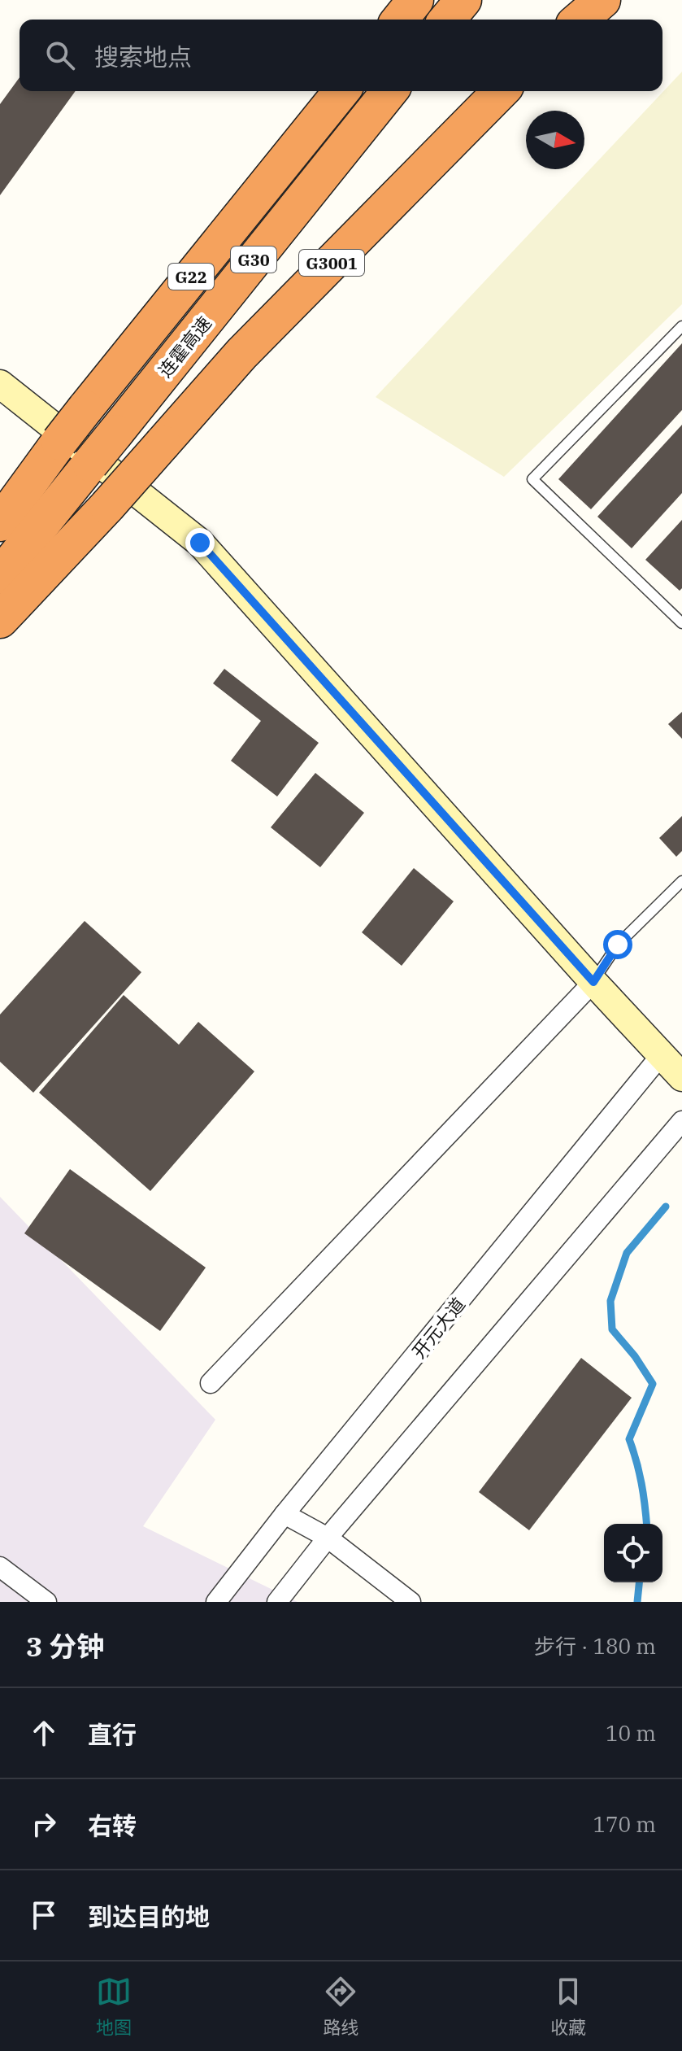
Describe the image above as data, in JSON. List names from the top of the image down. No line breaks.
{"streets":{"highway":["G30","G3001","G22","连霍高速"],"street":["开元大道"]},"north":"right","page":{"search":"搜索地点","heading":["3 分钟","步行 · 180 m"],"list":[["直行","10 m"],["右转","170 m"],"到达目的地"],"nav":["地图","路线","收藏"]}}
